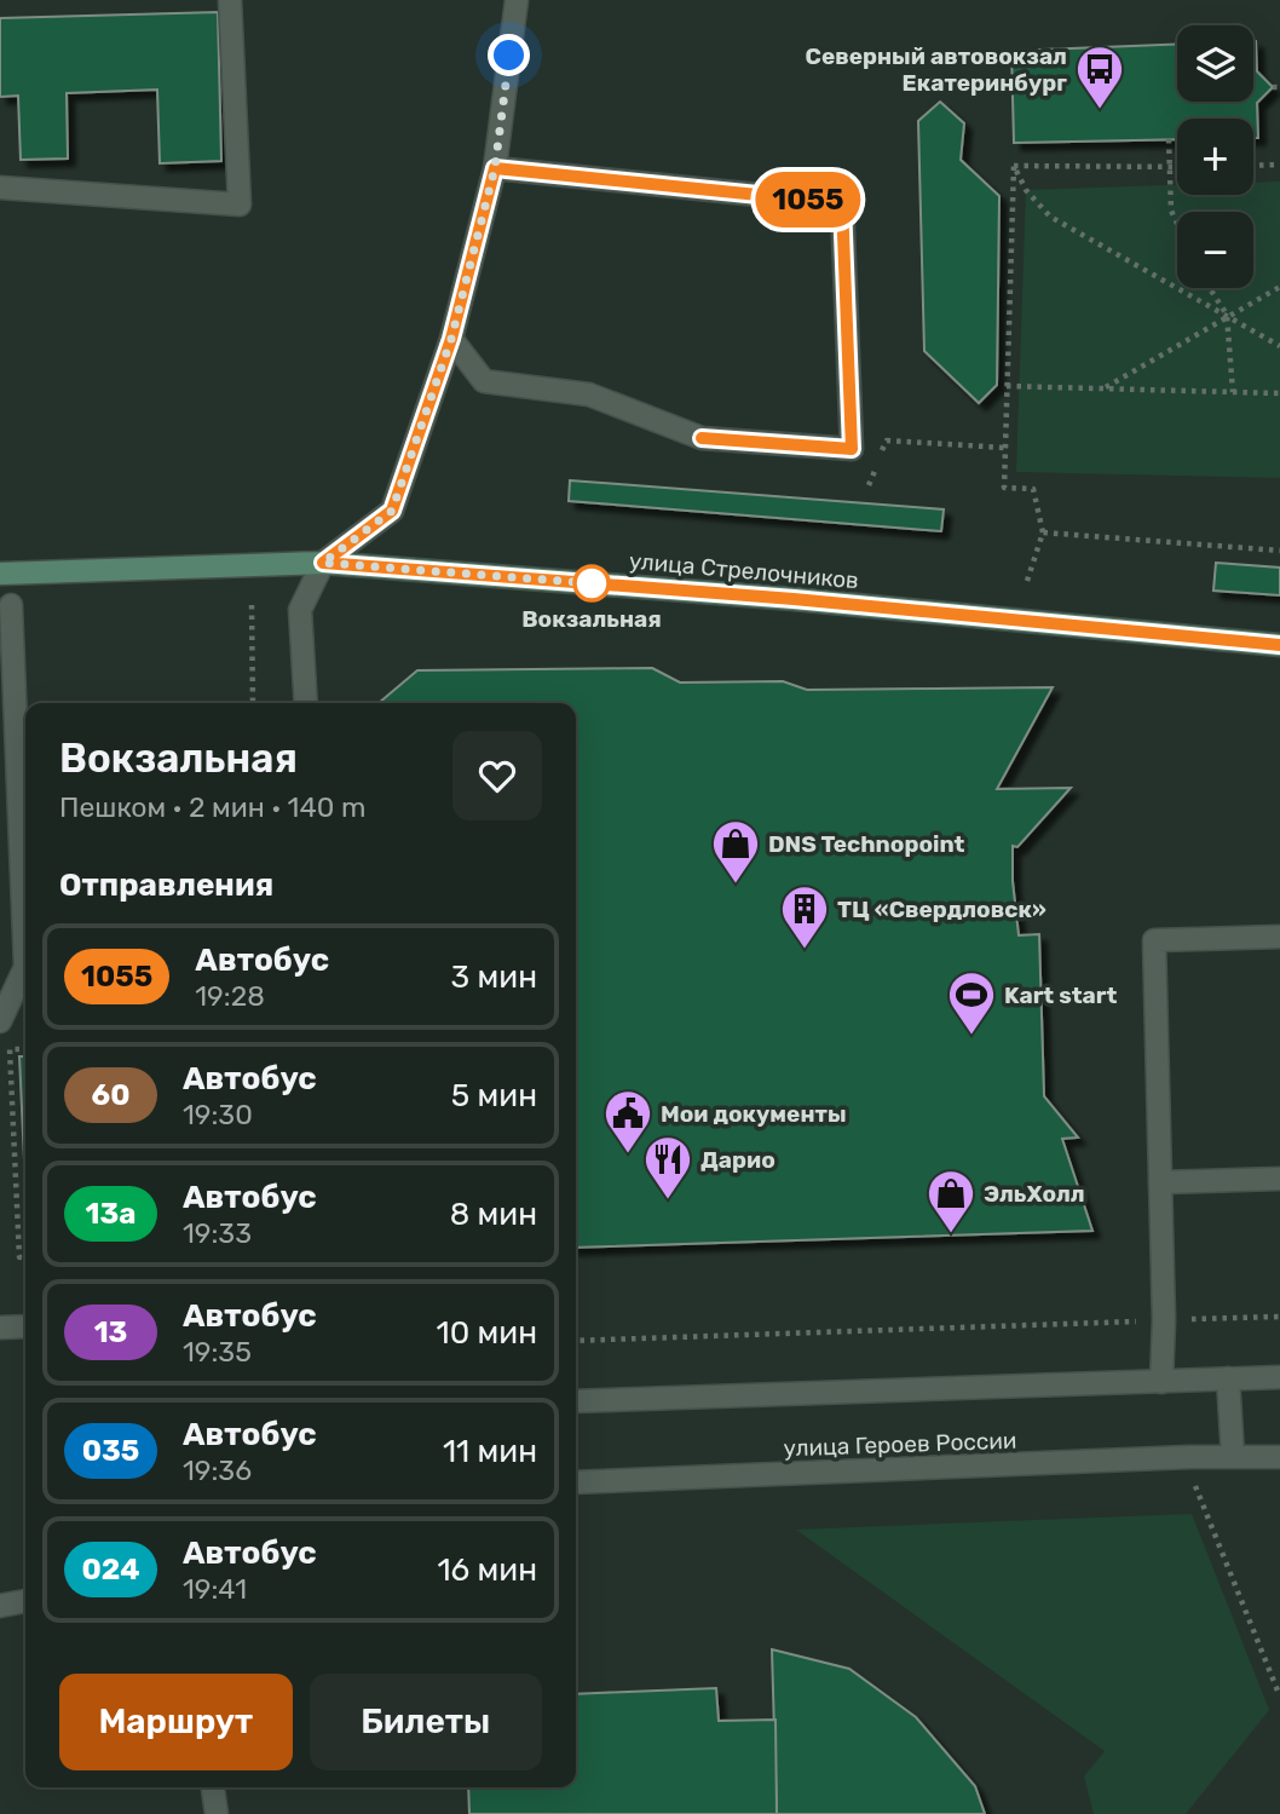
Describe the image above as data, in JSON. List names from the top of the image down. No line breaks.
{"streets":{"main road":["улица Стрелочников"],"street":["улица Героев России"]},"places":{"bus stop":["Северный автовокзал Екатеринбург"],"other":["Вокзальная"],"shop":["DNS Technopoint","ЭльХолл"],"building":["ТЦ «Свердловск»"],"sports":["Kart start"],"public building":["Мои документы"],"restaurant":["Дарио"]},"lines":["bus line 1055"],"page":{"on_map":"1055","map_buttons":["+","−"],"heading":[["Вокзальная","Пешком · 2 мин · 140 m"],"Отправления"],"list":[{"mark":"1055","name":"Автобус","note":"19:28","value":"3 мин"},{"mark":"60","name":"Автобус","note":"19:30","value":"5 мин"},{"mark":"13а","name":"Автобус","note":"19:33","value":"8 мин"},{"mark":"13","name":"Автобус","note":"19:35","value":"10 мин"},{"mark":"035","name":"Автобус","note":"19:36","value":"11 мин"},{"mark":"024","name":"Автобус","note":"19:41","value":"16 мин"}],"buttons":["Маршрут","Билеты"]}}
